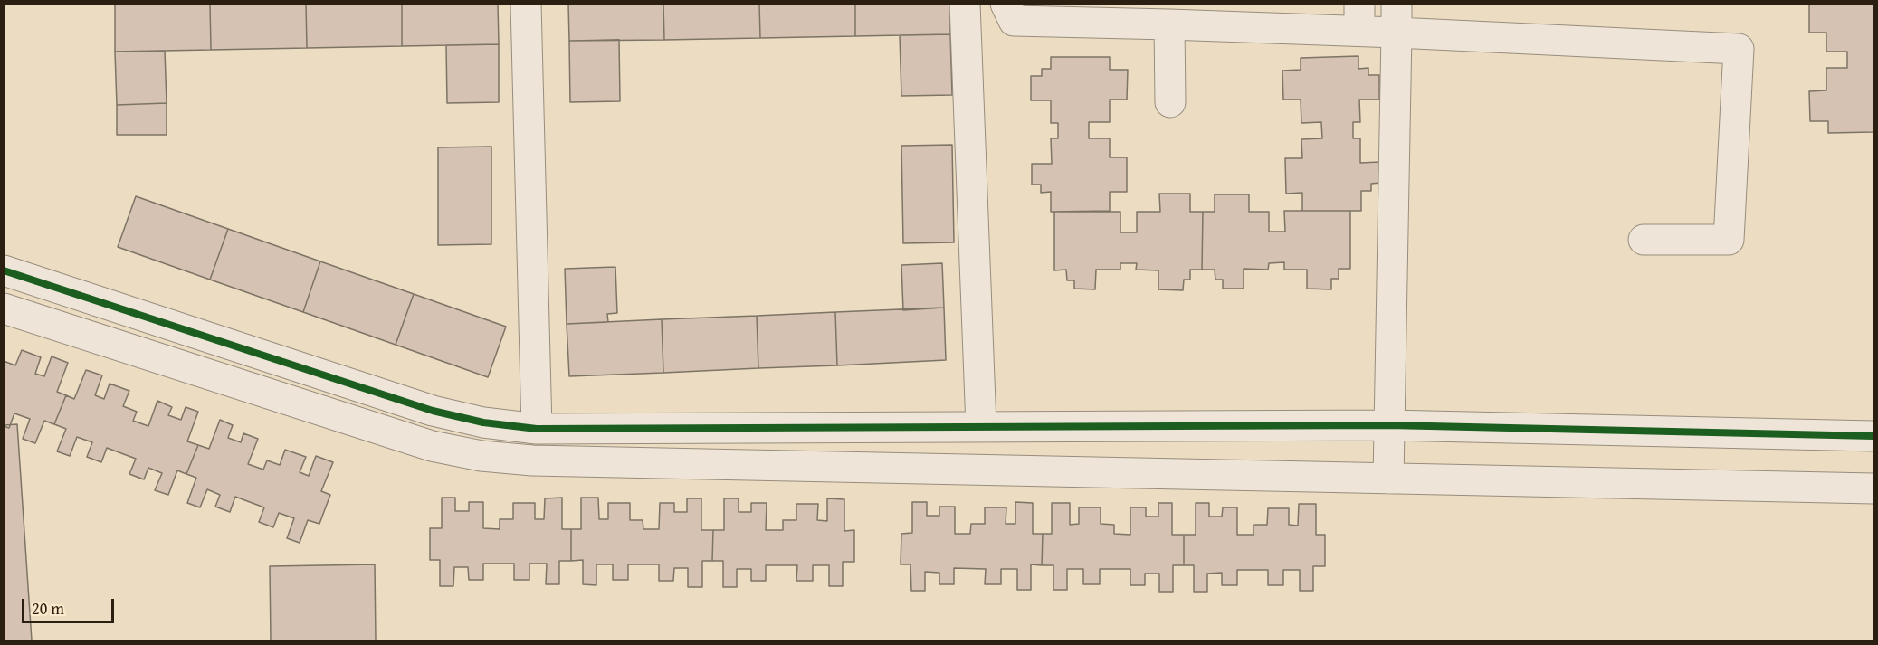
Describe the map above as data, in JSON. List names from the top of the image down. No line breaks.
{"scale_bar":"20 m"}
